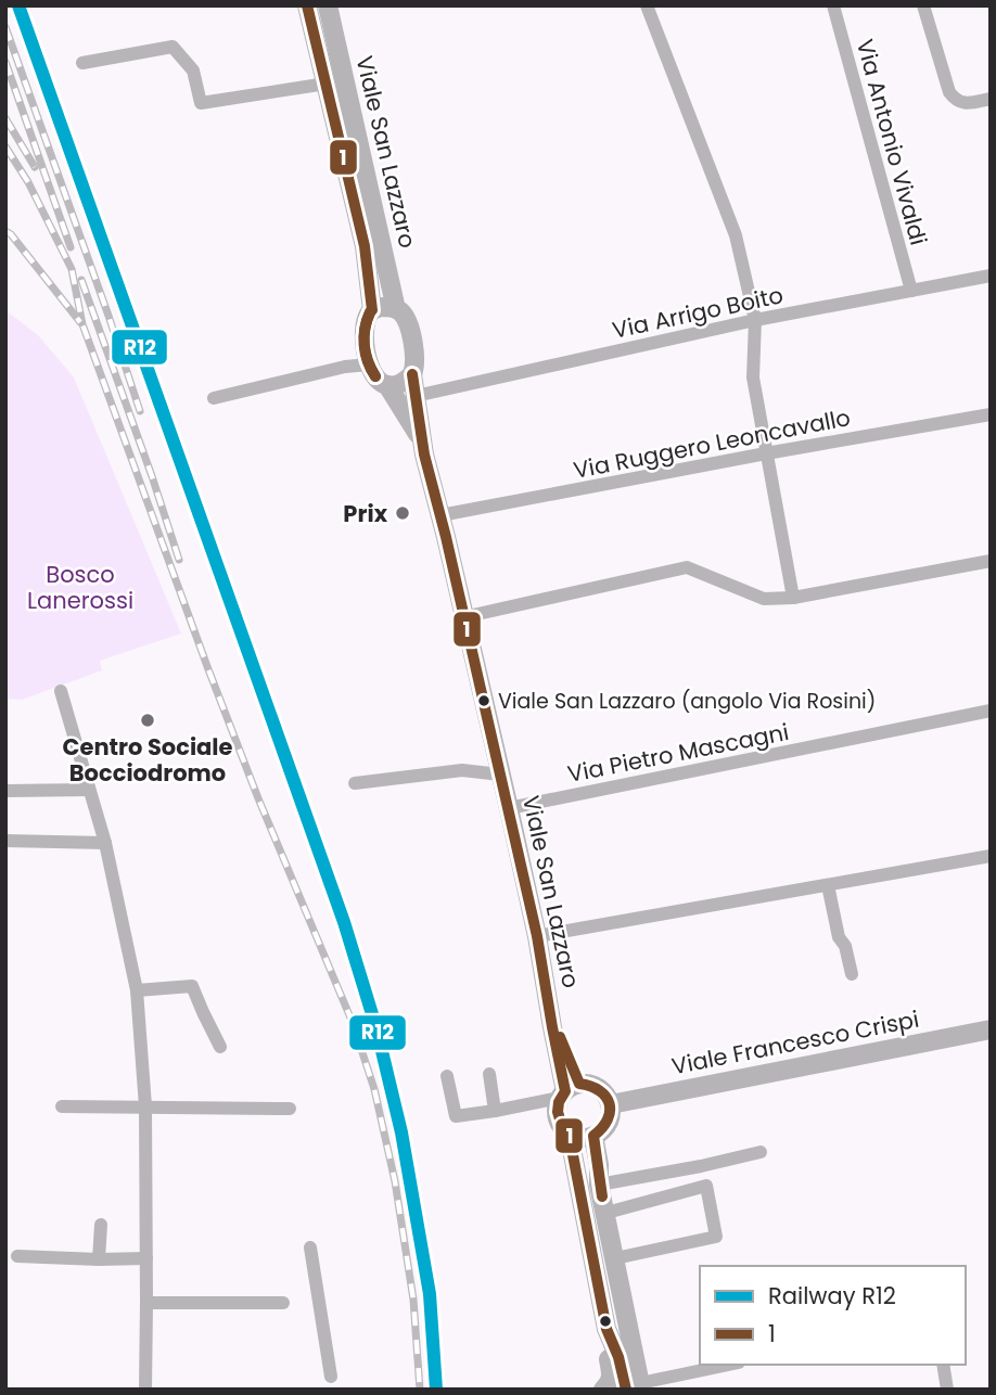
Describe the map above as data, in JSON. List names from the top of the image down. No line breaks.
{"streets":{"main road":["Viale San Lazzaro","Viale Francesco Crispi"],"street":["Via Antonio Vivaldi","Via Arrigo Boito","Via Ruggero Leoncavallo","Via Pietro Mascagni"]},"crossings":[["Via Antonio Vivaldi","Via Arrigo Boito"],["Viale San Lazzaro","Via Arrigo Boito"],["Viale San Lazzaro","Via Ruggero Leoncavallo"],["Viale San Lazzaro","Via Pietro Mascagni"],["Viale San Lazzaro","Viale Francesco Crispi"]],"parks":["Bosco Lanerossi"],"places":["Prix","Viale San Lazzaro (angolo Via Rosini)","Centro Sociale Bocciodromo"],"lines":["rail line R12","transit line 1"],"legend":["Railway R12","1"]}
